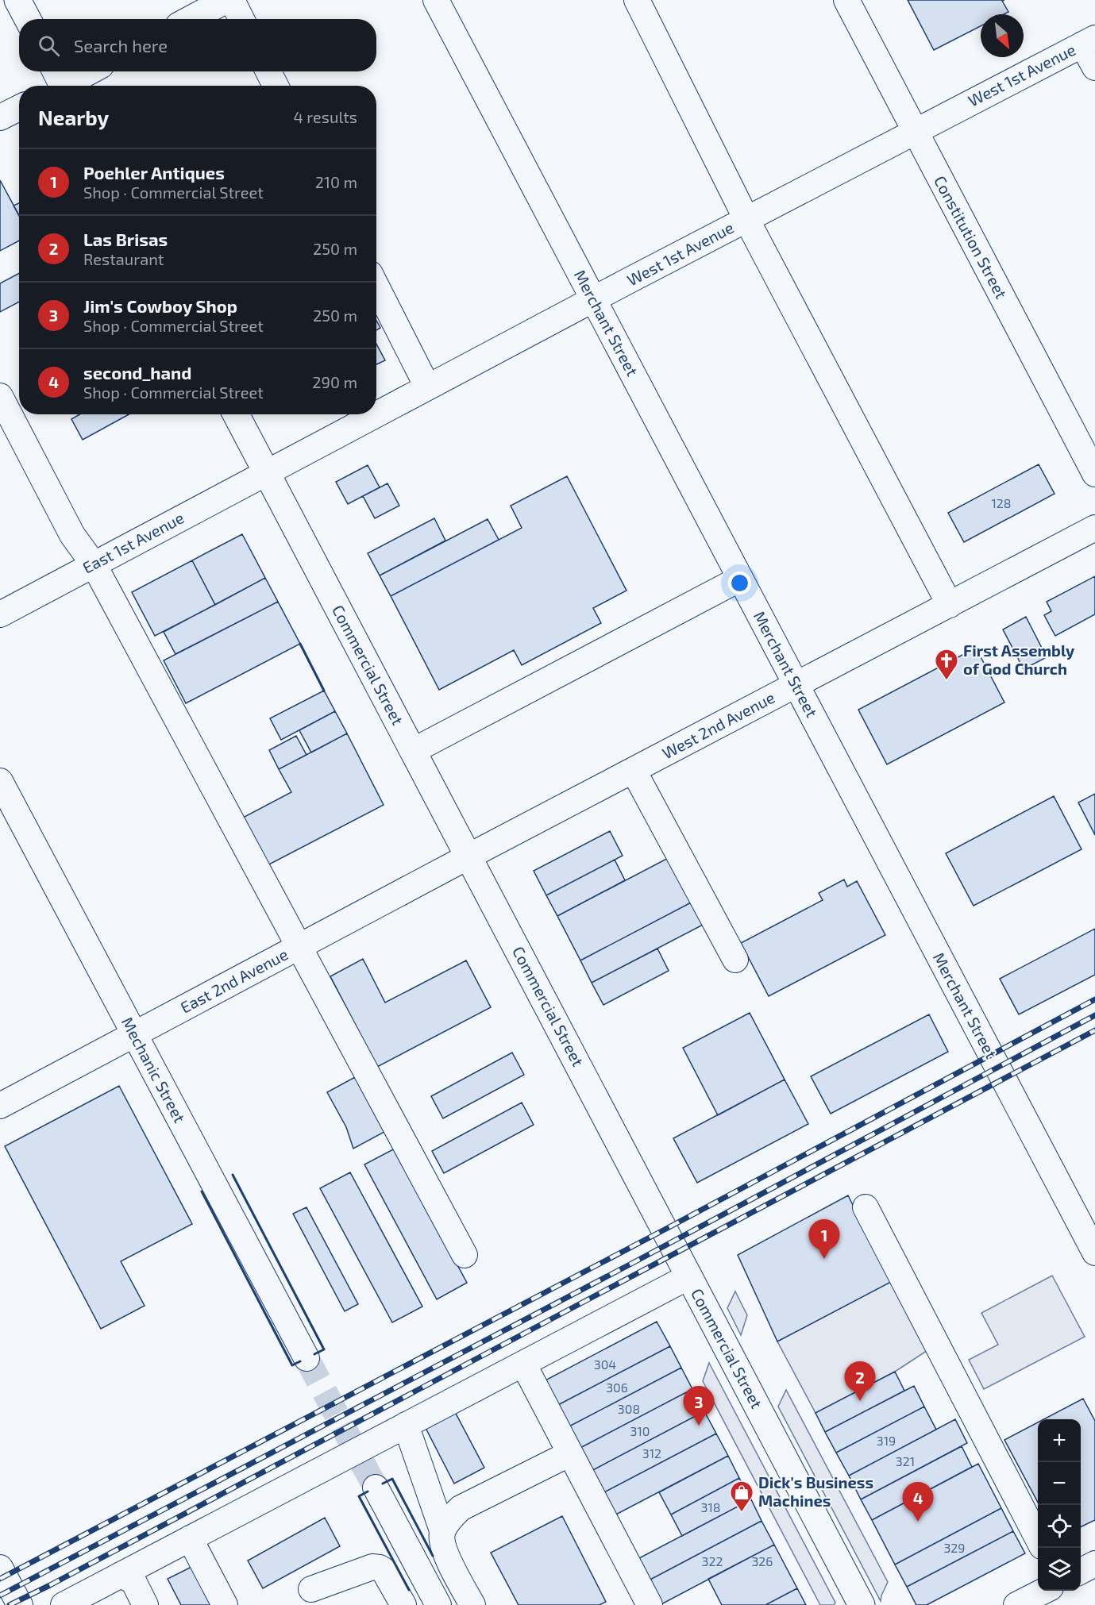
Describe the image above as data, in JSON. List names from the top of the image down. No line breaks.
{"streets":{"main road":["Commercial Street"],"street":["West 1st Avenue","Constitution Street","Merchant Street","East 1st Avenue","West 2nd Avenue","East 2nd Avenue","Mechanic Street"]},"crossings":[["West 1st Avenue","Constitution Street"],["West 1st Avenue","Merchant Street"],["West 1st Avenue","East 1st Avenue"],["West 1st Avenue","Commercial Street"],["Merchant Street","West 2nd Avenue"],["East 1st Avenue","Commercial Street"],["Commercial Street","West 2nd Avenue"],["Commercial Street","East 2nd Avenue"],["West 2nd Avenue","East 2nd Avenue"],["East 2nd Avenue","Mechanic Street"]],"places":{"church":["First Assembly of God Church"],"shop":["Dick's Business Machines"]},"house_numbers":["128","304","306","308","310","319","312","321","318","329","322","326"],"north":"bottom right","page":{"search":"Search here","heading":["Nearby","4 results"],"list":[{"mark":"1","name":"Poehler Antiques","note":"Shop · Commercial Street","value":"210 m"},{"mark":"2","name":"Las Brisas","note":"Restaurant","value":"250 m"},{"mark":"3","name":"Jim's Cowboy Shop","note":"Shop · Commercial Street","value":"250 m"},{"mark":"4","name":"second_hand","note":"Shop · Commercial Street","value":"290 m"}],"pins":["1","2","3","4"],"map_buttons":["+","−"]}}
